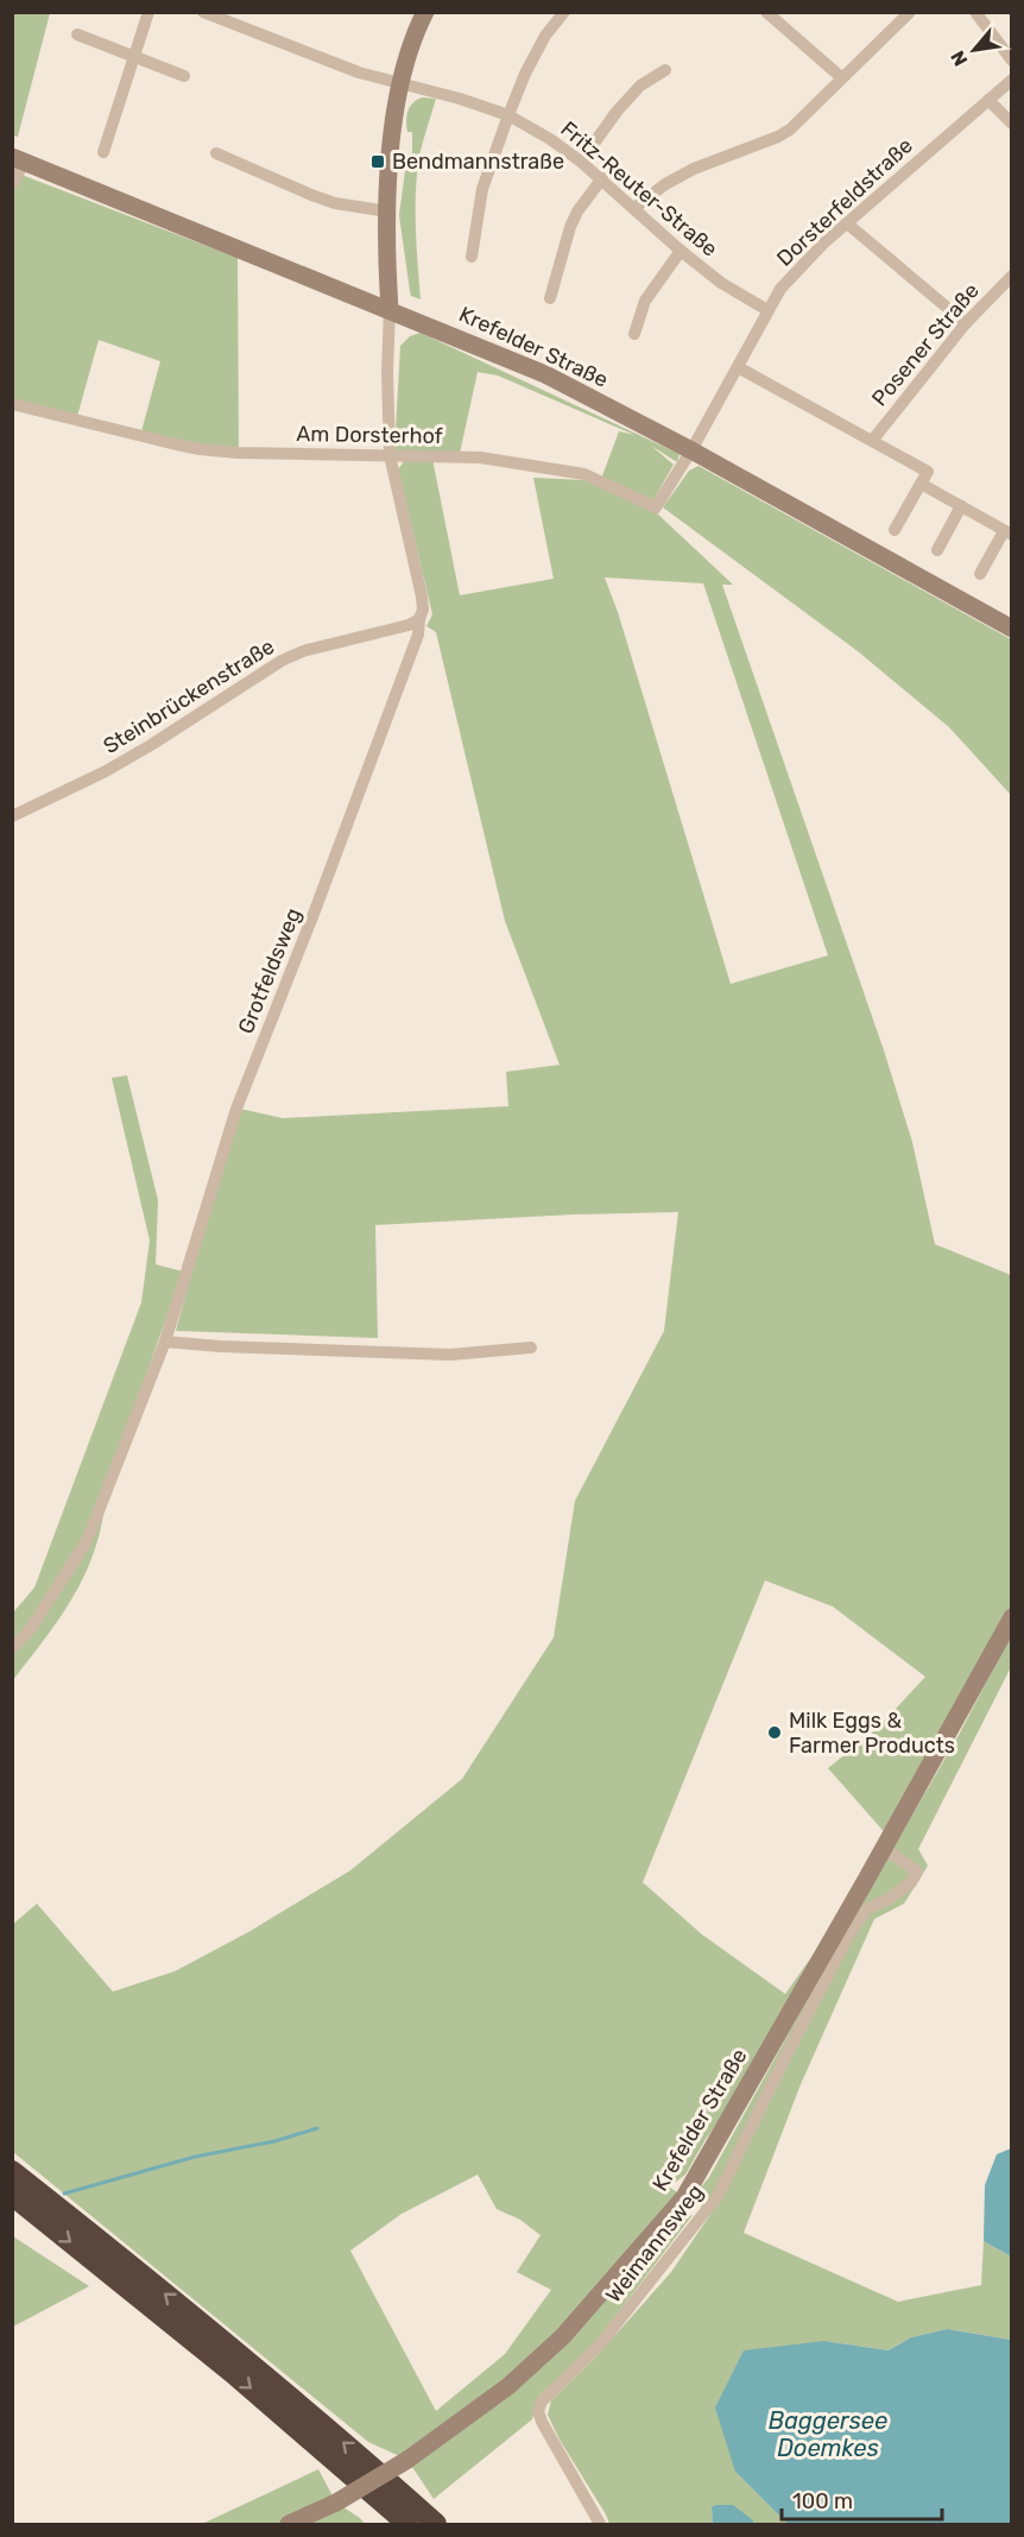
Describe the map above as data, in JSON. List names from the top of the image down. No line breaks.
{"streets":{"main road":["Krefelder Straße"],"street":["Fritz-Reuter-Straße","Dorsterfeldstraße","Posener Straße","Am Dorsterhof","Steinbrückenstraße","Grotfeldsweg","Weimannsweg"]},"crossings":[["Fritz-Reuter-Straße","Dorsterfeldstraße"],["Dorsterfeldstraße","Krefelder Straße"],["Dorsterfeldstraße","Am Dorsterhof"],["Krefelder Straße","Am Dorsterhof"],["Krefelder Straße","Weimannsweg"],["Steinbrückenstraße","Grotfeldsweg"]],"water":["Baggersee Doemkes"],"places":{"transit":["Bendmannstraße"],"other":["Milk Eggs & Farmer Products"]},"scale_bar":"100 m","north":"bottom left"}
